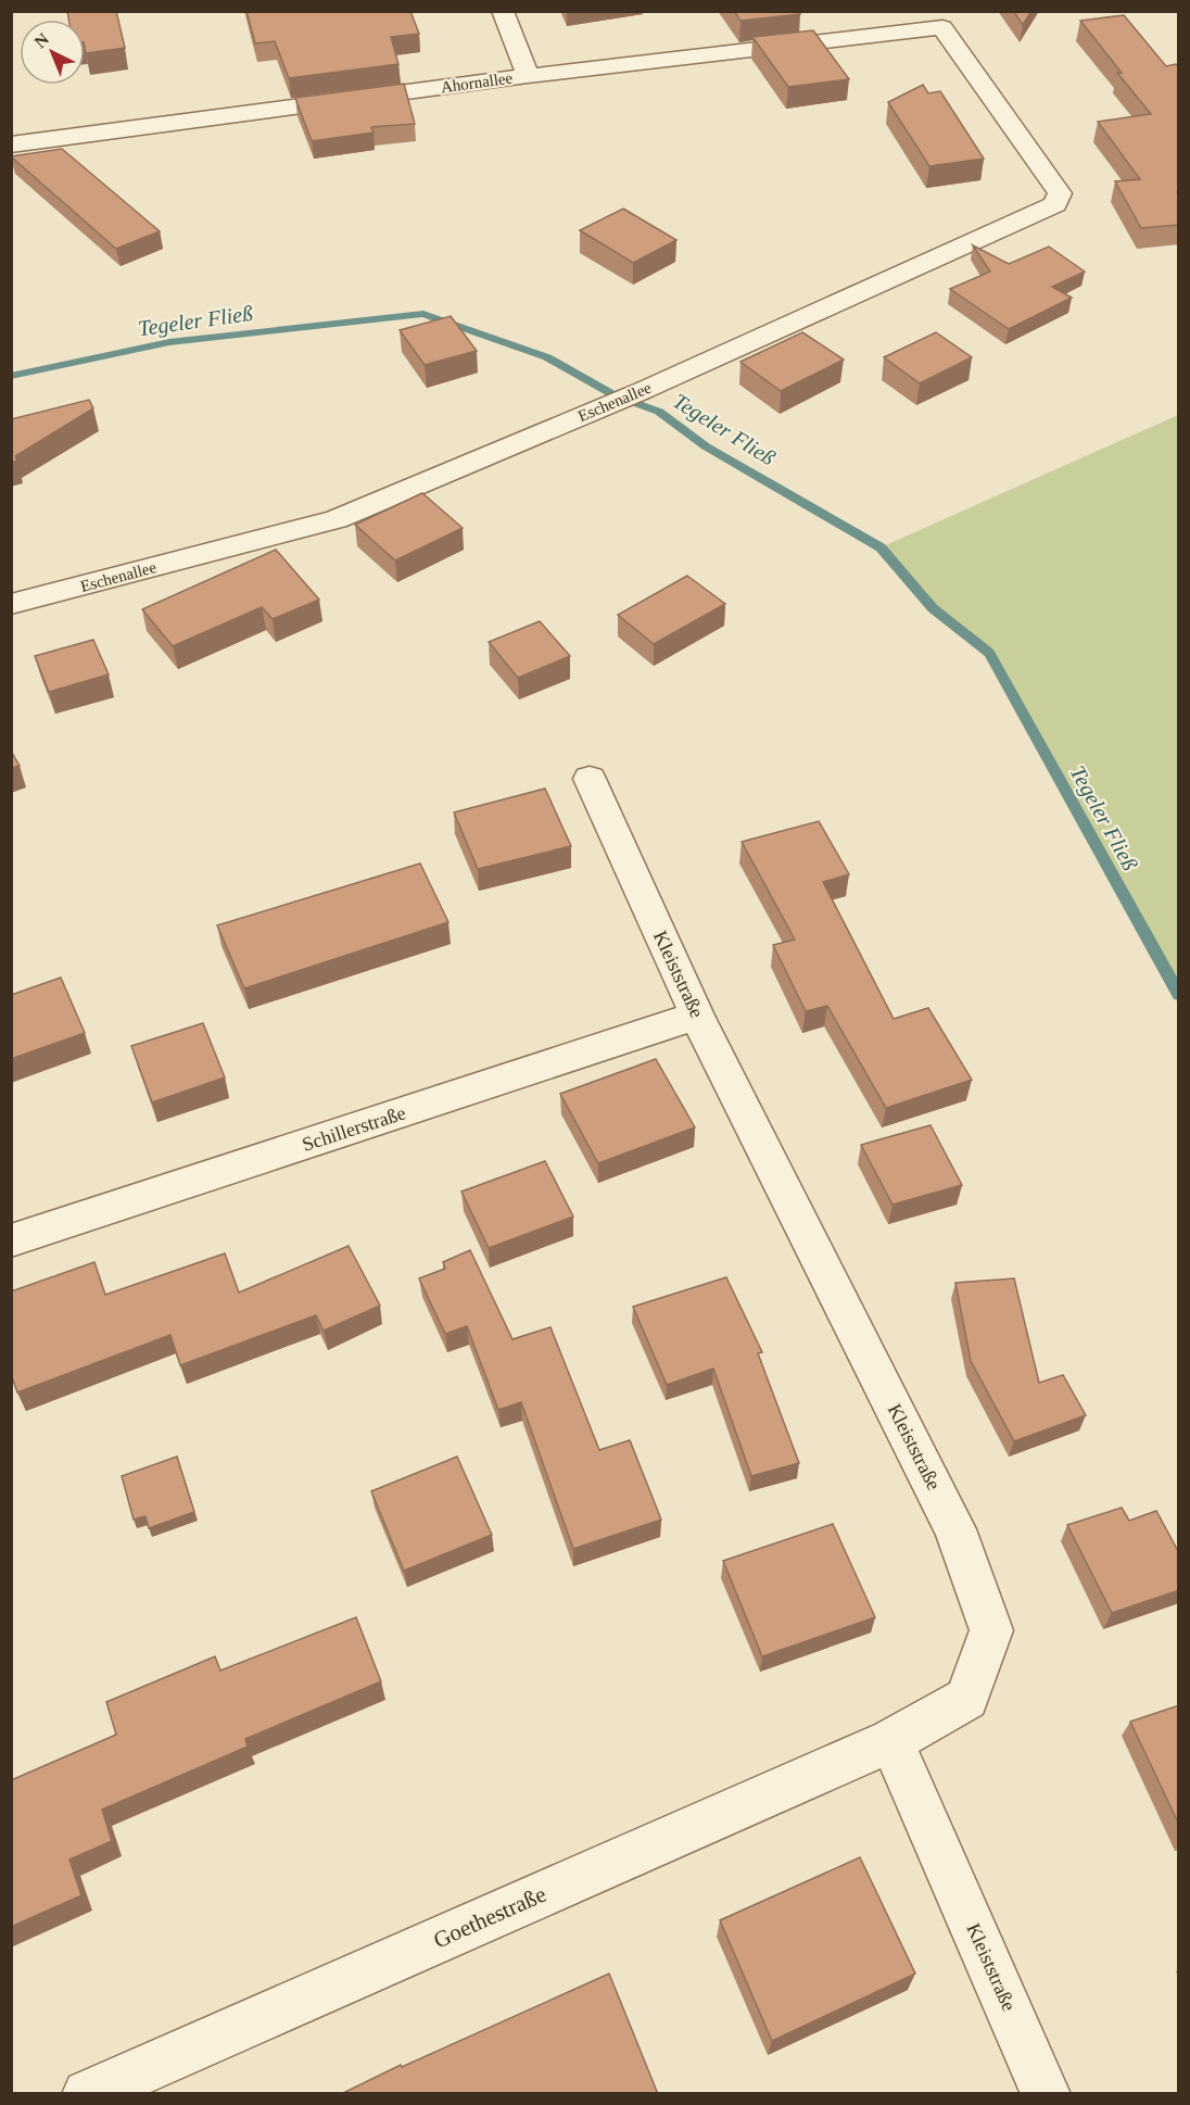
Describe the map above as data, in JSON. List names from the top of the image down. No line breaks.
{"streets":{"street":["Ahornallee","Eschenallee","Kleiststraße","Schillerstraße","Goethestraße"]},"crossings":[["Ahornallee","Eschenallee"],["Kleiststraße","Schillerstraße"],["Kleiststraße","Goethestraße"]],"water":["Tegeler Fließ"],"north":"top left"}
